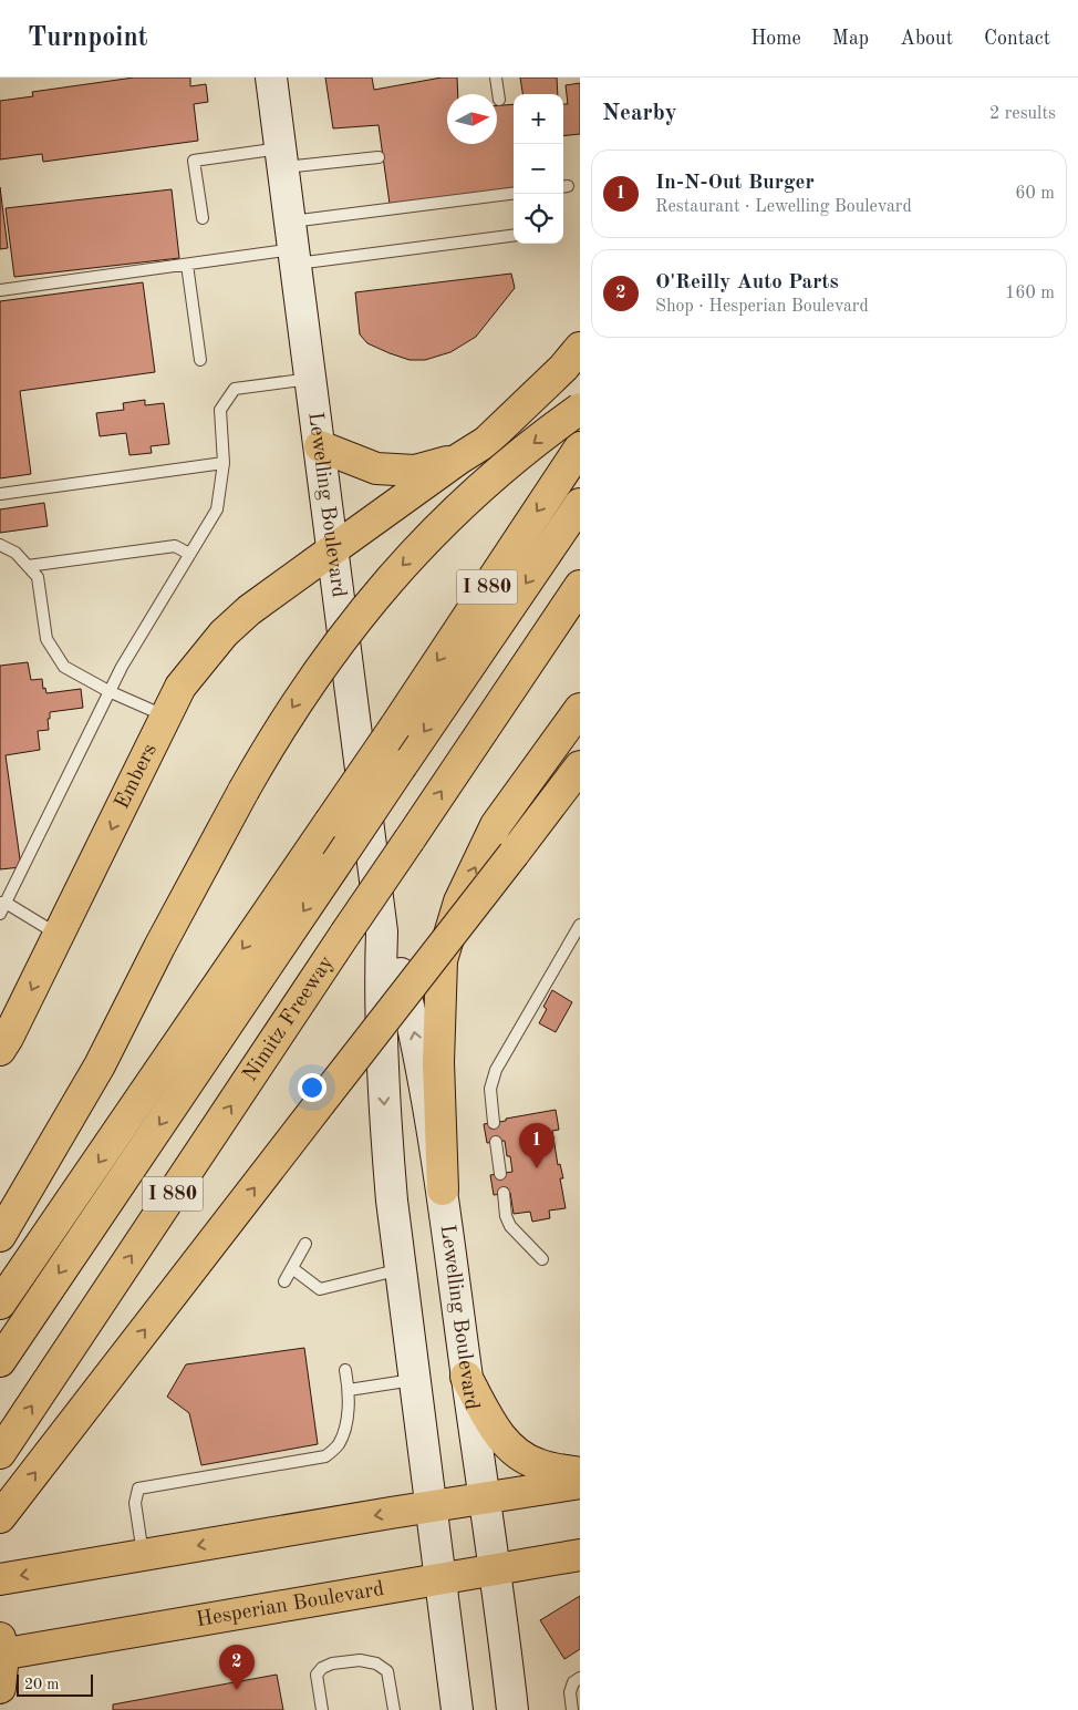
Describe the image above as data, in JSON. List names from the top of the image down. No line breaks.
{"streets":{"main road":["Lewelling Boulevard","I 880","Embers","Nimitz Freeway","Hesperian Boulevard"]},"crossings":[["Lewelling Boulevard","Embers"],["Lewelling Boulevard","Hesperian Boulevard"]],"scale_bar":"20 m","north":"right","page":{"header":"Turnpoint","nav":["Home","Map","About","Contact"],"heading":["Nearby","2 results"],"map_buttons":["+","−"],"list":[{"mark":"1","name":"In-N-Out Burger","note":"Restaurant · Lewelling Boulevard","value":"60 m"},{"mark":"2","name":"O'Reilly Auto Parts","note":"Shop · Hesperian Boulevard","value":"160 m"}],"pins":["1","2"],"scale":"20 m"}}
